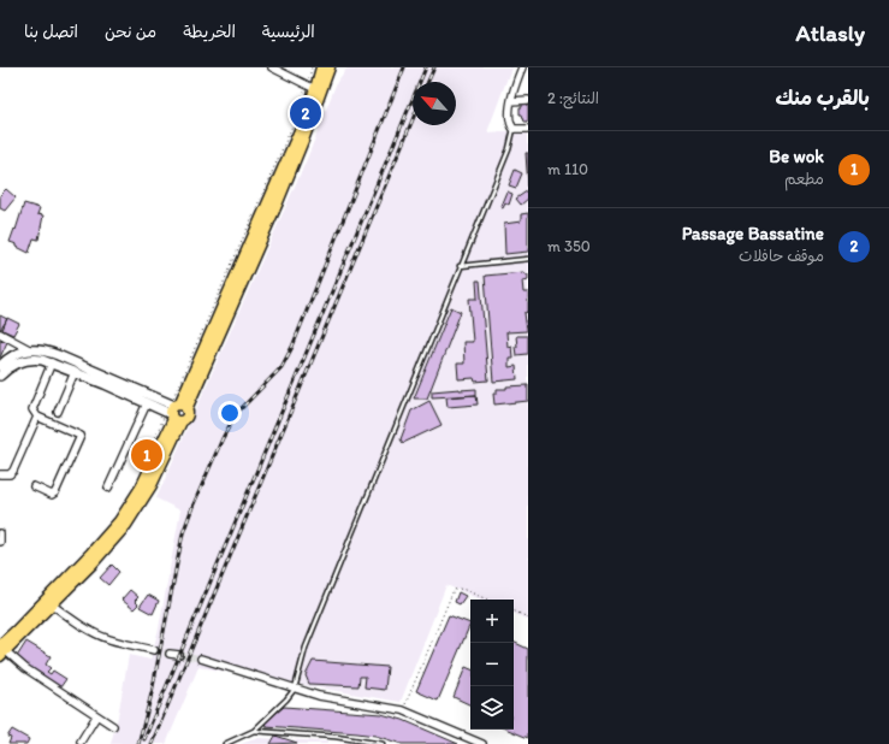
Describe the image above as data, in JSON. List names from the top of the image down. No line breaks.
{"north":"top left","page":{"header":"Atlasly","nav":["الرئيسية","الخريطة","من نحن","اتصل بنا"],"heading":["بالقرب منك","النتائج: 2"],"pins":["2","1"],"list":[{"mark":"1","name":"Be wok","note":"مطعم","value":"110 m"},{"mark":"2","name":"Passage Bassatine","note":"موقف حافلات","value":"350 m"}],"map_buttons":["+","−"]}}
